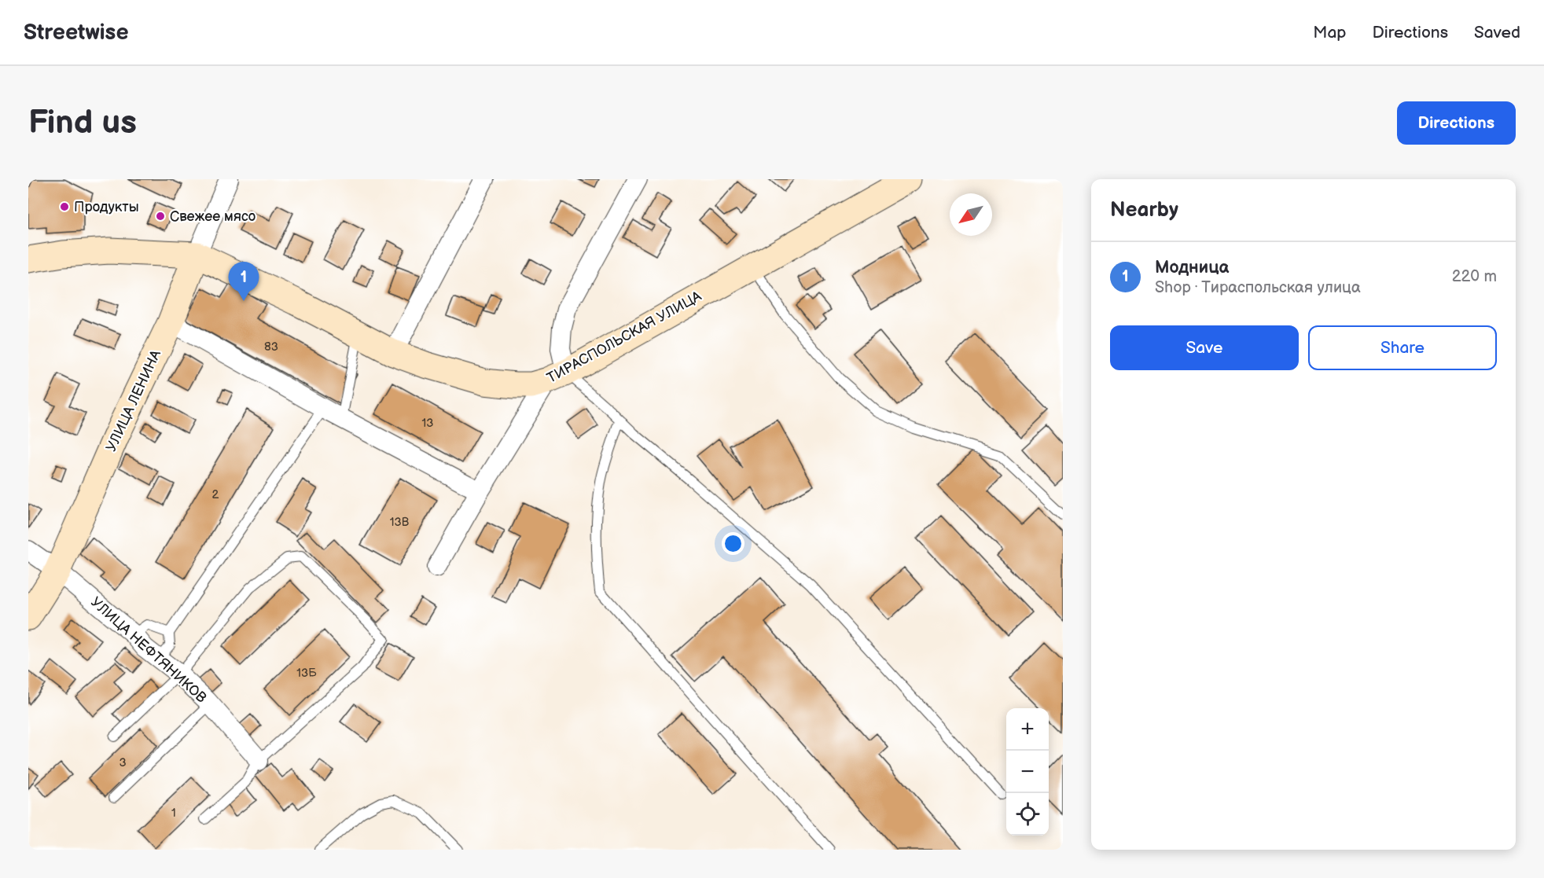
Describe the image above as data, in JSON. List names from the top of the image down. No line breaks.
{"streets":{"street":["ТИРАСПОЛЬСКАЯ УЛИЦА","УЛИЦА ЛЕНИНА","УЛИЦА НЕФТЯНИКОВ"]},"crossings":[["ТИРАСПОЛЬСКАЯ УЛИЦА","УЛИЦА ЛЕНИНА"],["УЛИЦА ЛЕНИНА","УЛИЦА НЕФТЯНИКОВ"]],"places":["Продукты","Свежее мясо"],"house_numbers":["83","13","2","13В","13Б","3","1"],"north":"bottom left","page":{"header":"Streetwise","nav":["Map","Directions","Saved"],"buttons":["Directions",["Save","Share"]],"title":"Find us","heading":"Nearby","list":[{"mark":"1","name":"Модница","note":"Shop · Тираспольская улица","value":"220 m"}],"pins":"1","map_buttons":["+","−"]}}
